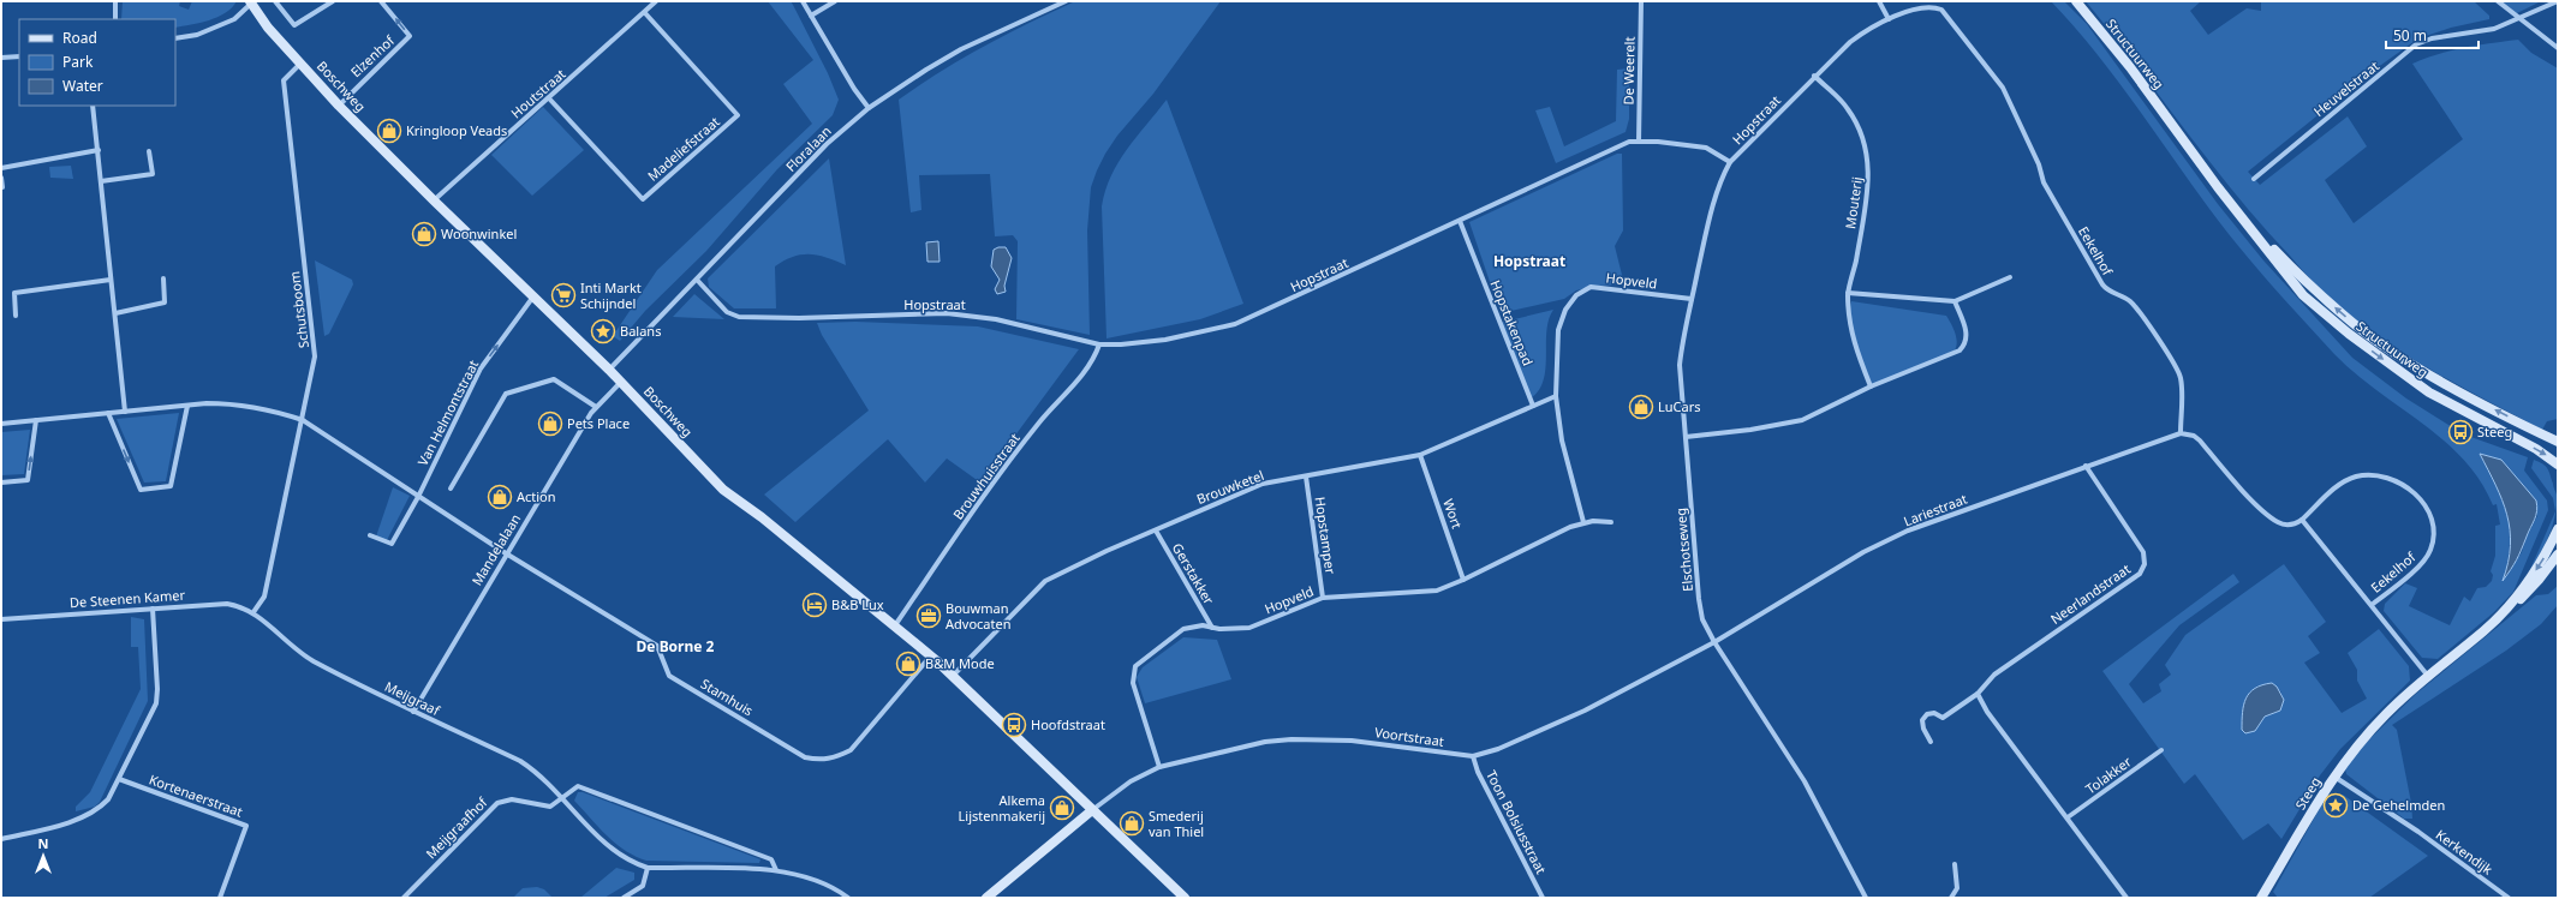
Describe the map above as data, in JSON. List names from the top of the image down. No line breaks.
{"streets":{"street":["Structuurweg","Elzenhof","De Weerelt","Boschweg","Heuvelstraat","Houtstraat","Hopstraat","Madeliefstraat","Floralaan","Mouterij","Eekelhof","Hopveld","Schutsboom","Hopstakenpad","Van Helmontstraat","Brouwhuisstraat","Brouwketel","Lariestraat","Wort","Hopstamper","Mandelalaan","Elschotseweg","Gerstakker","Neerlandstraat","De Steenen Kamer","Stamhuis","Meijgraaf","Voortstraat","Tolakker","Steeg","Kortenaerstraat","Toon Bolsiusstraat","Meijgraafhof","Kerkendijk"]},"crossings":[["Elzenhof","Boschweg"],["De Weerelt","Hopstraat"],["Boschweg","Houtstraat"],["Boschweg","Floralaan"],["Boschweg","Schutsboom"],["Boschweg","Van Helmontstraat"],["Boschweg","Brouwhuisstraat"],["Boschweg","Brouwketel"],["Boschweg","Mandelalaan"],["Boschweg","Stamhuis"],["Boschweg","Voortstraat"],["Houtstraat","Madeliefstraat"],["Hopstraat","Floralaan"],["Hopstraat","Mouterij"],["Hopstraat","Eekelhof"],["Hopstraat","Hopstakenpad"],["Hopstraat","Brouwhuisstraat"],["Hopstraat","Elschotseweg"],["Eekelhof","Lariestraat"],["Eekelhof","Steeg"],["Hopveld","Brouwketel"],["Hopveld","Wort"],["Hopveld","Hopstamper"],["Hopveld","Elschotseweg"],["Hopveld","Gerstakker"],["Hopveld","Voortstraat"],["Schutsboom","De Steenen Kamer"],["Schutsboom","Meijgraaf"],["Hopstakenpad","Brouwketel"],["Brouwketel","Wort"],["Brouwketel","Hopstamper"],["Brouwketel","Gerstakker"],["Lariestraat","Elschotseweg"],["Lariestraat","Neerlandstraat"],["Lariestraat","Voortstraat"],["Mandelalaan","Stamhuis"],["Mandelalaan","Meijgraaf"],["Elschotseweg","Voortstraat"],["De Steenen Kamer","Meijgraaf"],["Meijgraaf","Meijgraafhof"],["Voortstraat","Toon Bolsiusstraat"],["Steeg","Kerkendijk"]],"one_way":["Van Helmontstraat"],"districts":["Hopstraat","De Borne 2"],"places":{"shop":["Kringloop Veads","Woonwinkel","LuCars","Pets Place","Action","B&M Mode","Alkema Lijstenmakerij","Smederij van Thiel"],"supermarket":["Inti Markt Schijndel"],"place":["Balans","De Gehelmden"],"bus stop":["Steeg","Hoofdstraat"],"hotel":["B&B Lux"],"office":["Bouwman Advocaten"]},"legend":["Road","Park","Water"],"scale_bar":"50 m","north":"top"}
